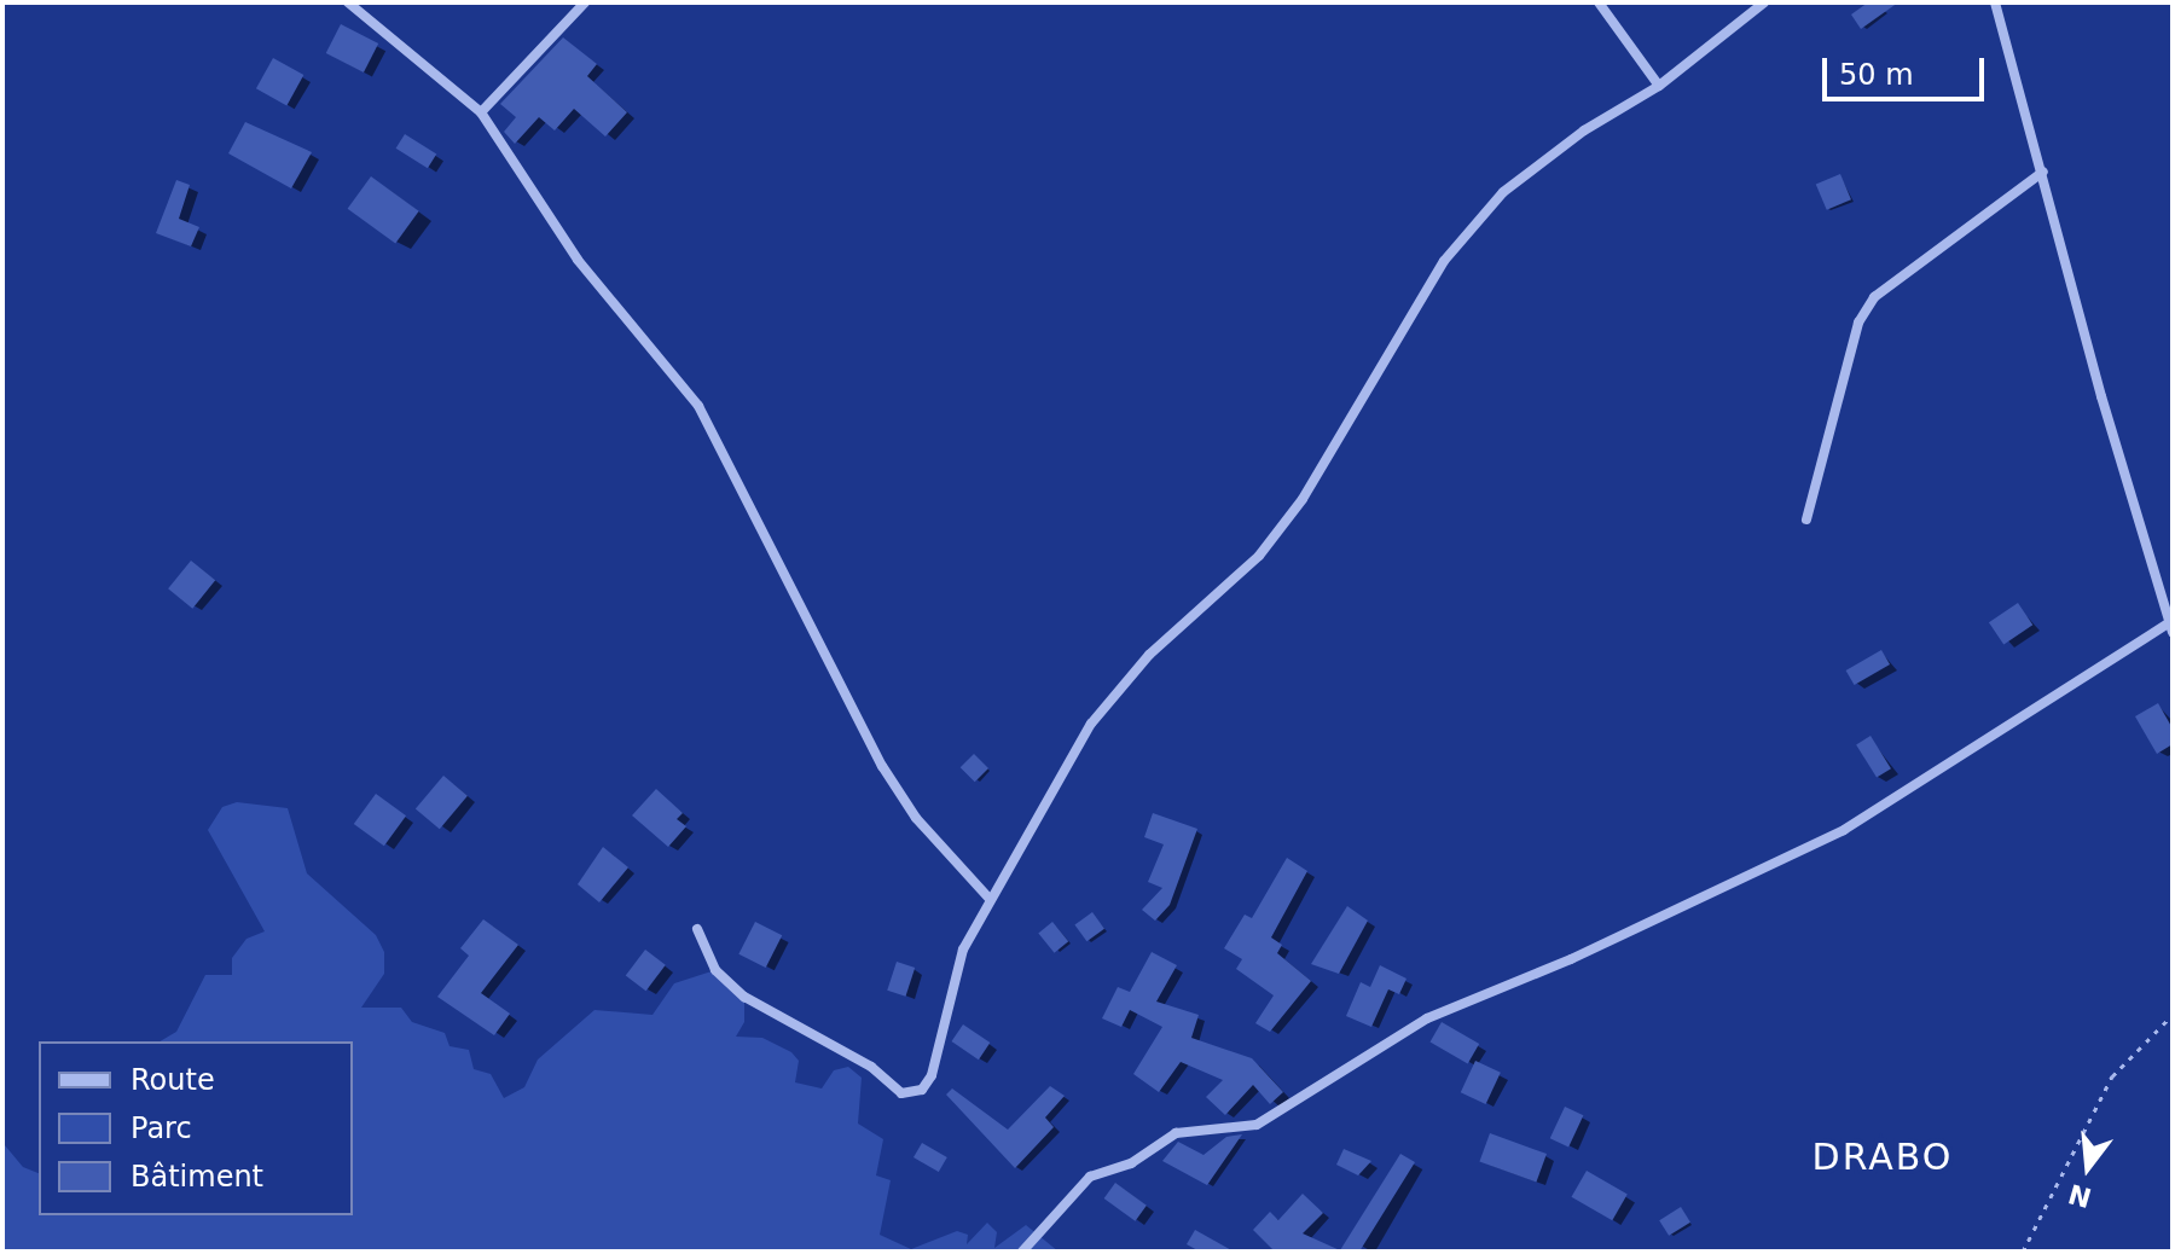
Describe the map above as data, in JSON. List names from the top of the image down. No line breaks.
{"districts":["DRABO"],"legend":["Route","Parc","Bâtiment"],"scale_bar":"50 m","north":"bottom"}
